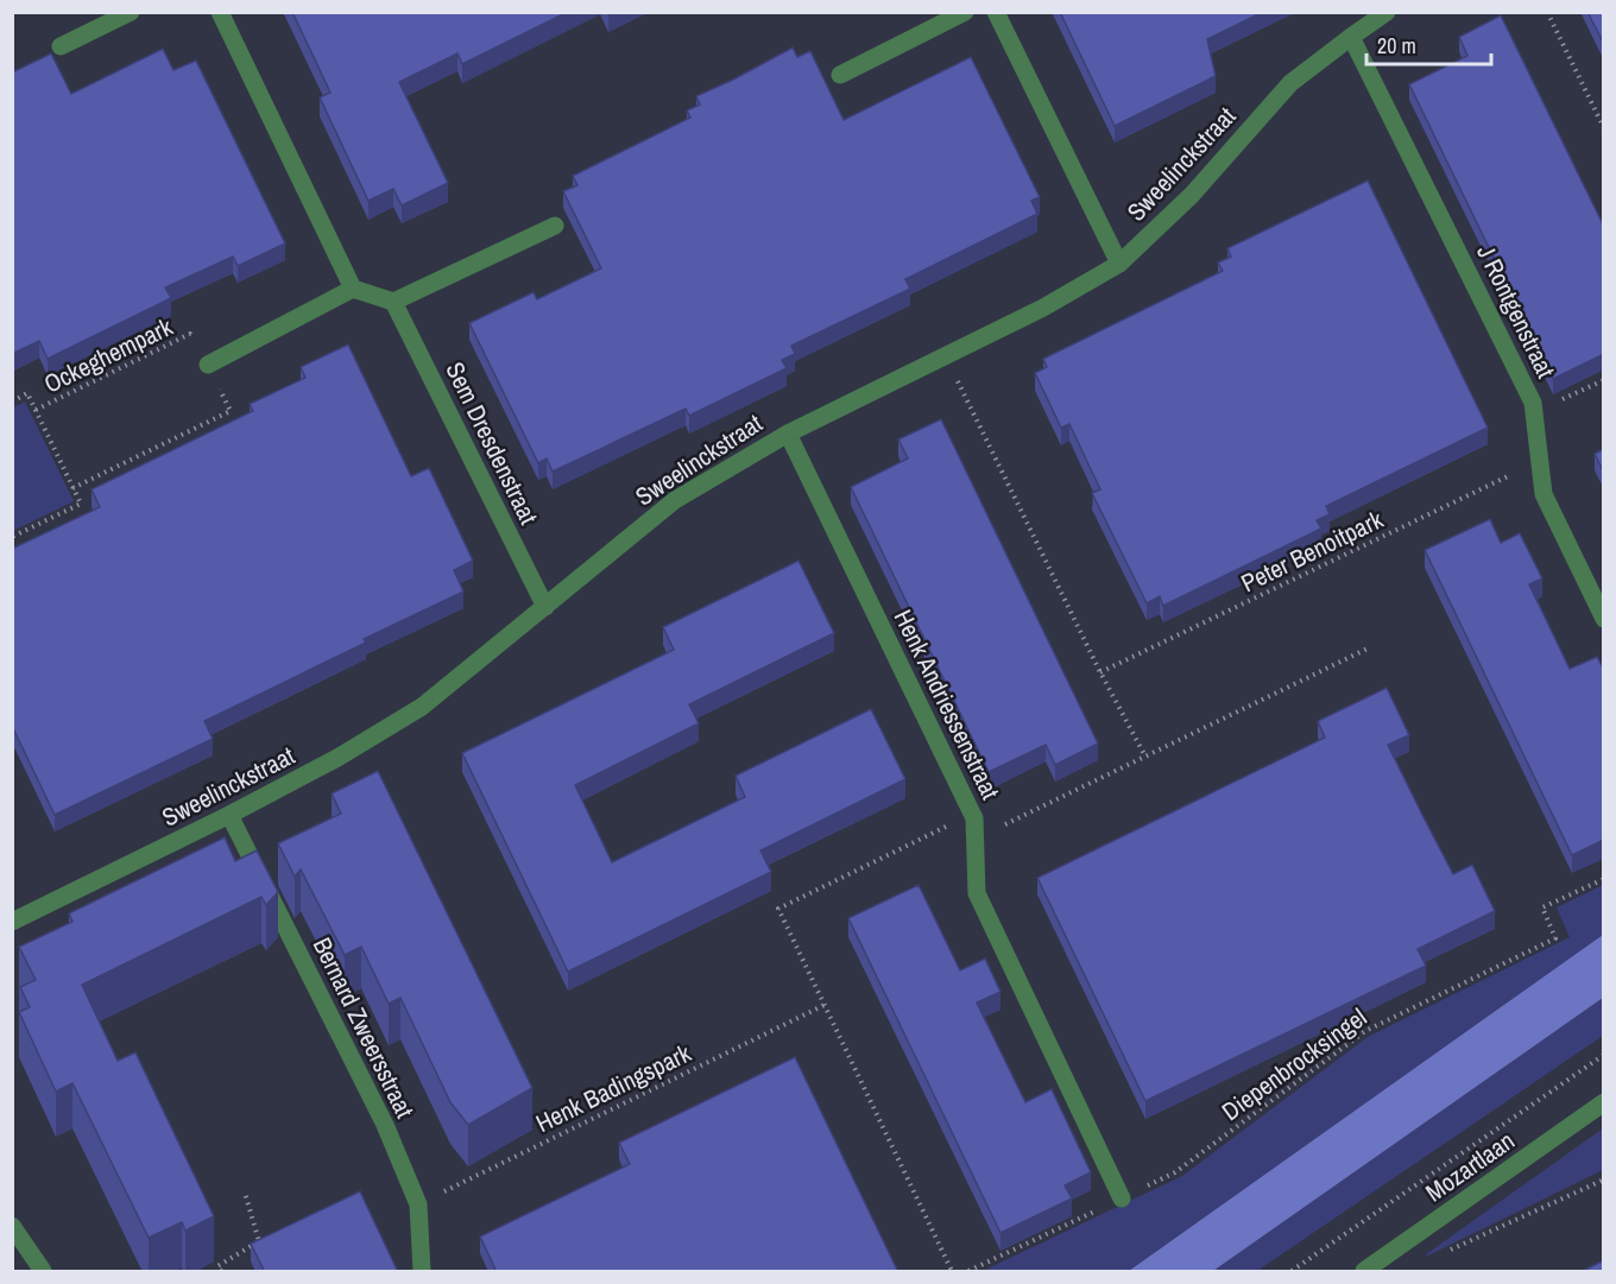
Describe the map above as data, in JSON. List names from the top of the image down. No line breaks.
{"streets":{"street":["Sweelinckstraat","J Rontgenstraat","Sem Dresdenstraat","Henk Andriessenstraat","Bernard Zweersstraat","Mozartlaan"],"path":["Ockeghempark","Peter Benoitpark","Diepenbrocksingel","Henk Badingspark"]},"crossings":[["Sweelinckstraat","J Rontgenstraat"],["Sweelinckstraat","Sem Dresdenstraat"],["Sweelinckstraat","Henk Andriessenstraat"],["Sweelinckstraat","Bernard Zweersstraat"],["J Rontgenstraat","Peter Benoitpark"],["Henk Andriessenstraat","Diepenbrocksingel"],["Bernard Zweersstraat","Henk Badingspark"]],"scale_bar":"20 m"}
